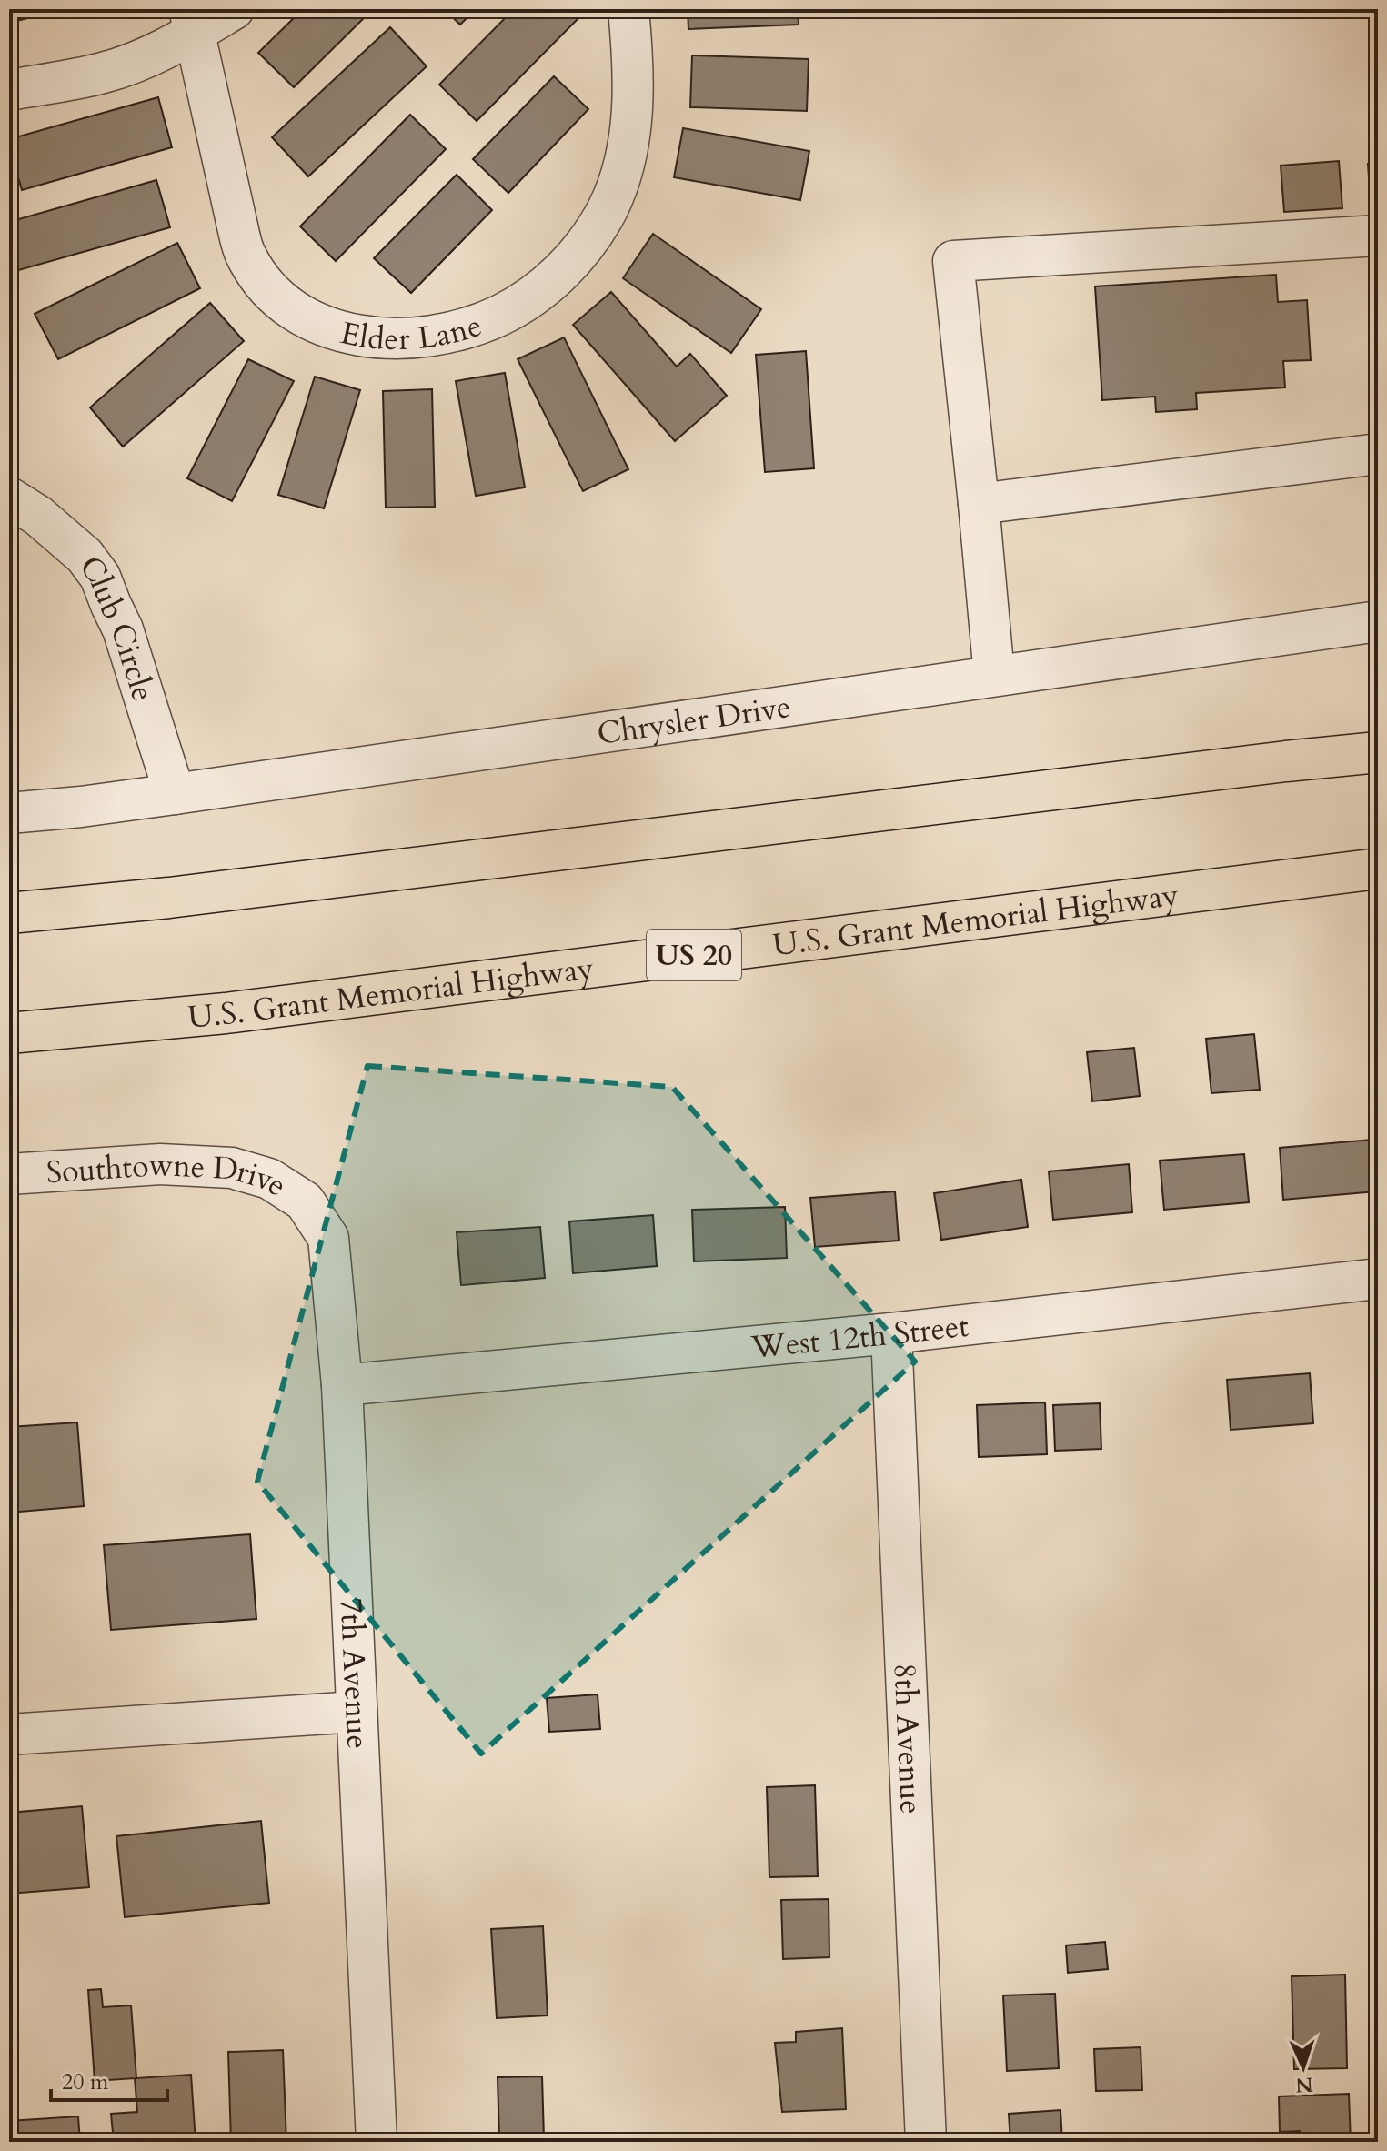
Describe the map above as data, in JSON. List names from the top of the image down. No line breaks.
{"streets":{"main road":["U.S. Grant Memorial Highway","US 20"],"street":["Elder Lane","Club Circle","Chrysler Drive","Southtowne Drive","West 12th Street","7th Avenue","8th Avenue"]},"crossings":[["Club Circle","Chrysler Drive"],["Southtowne Drive","7th Avenue"],["West 12th Street","7th Avenue"],["West 12th Street","8th Avenue"]],"scale_bar":"20 m","north":"bottom"}
